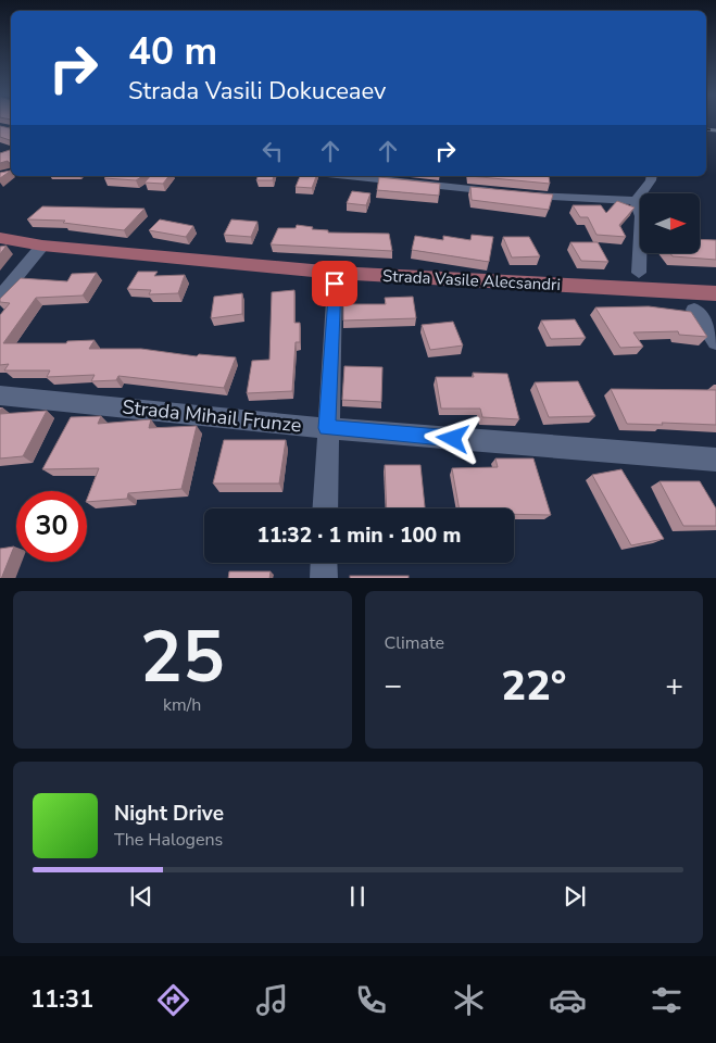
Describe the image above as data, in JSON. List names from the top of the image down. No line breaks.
{"streets":{"main road":["Strada Vasile Alecsandri"],"street":["Strada Mihail Frunze"]},"north":"right","page":{"turn":["40 m","Strada Vasili Dokuceaev"],"limit":"30","trip":"11:32 · 1 min · 100 m","tile":[["25","km/h"],"Climate"],"heat":["−","22°","+"],"song":["Night Drive","The Halogens"],"tabs":"11:31"}}
